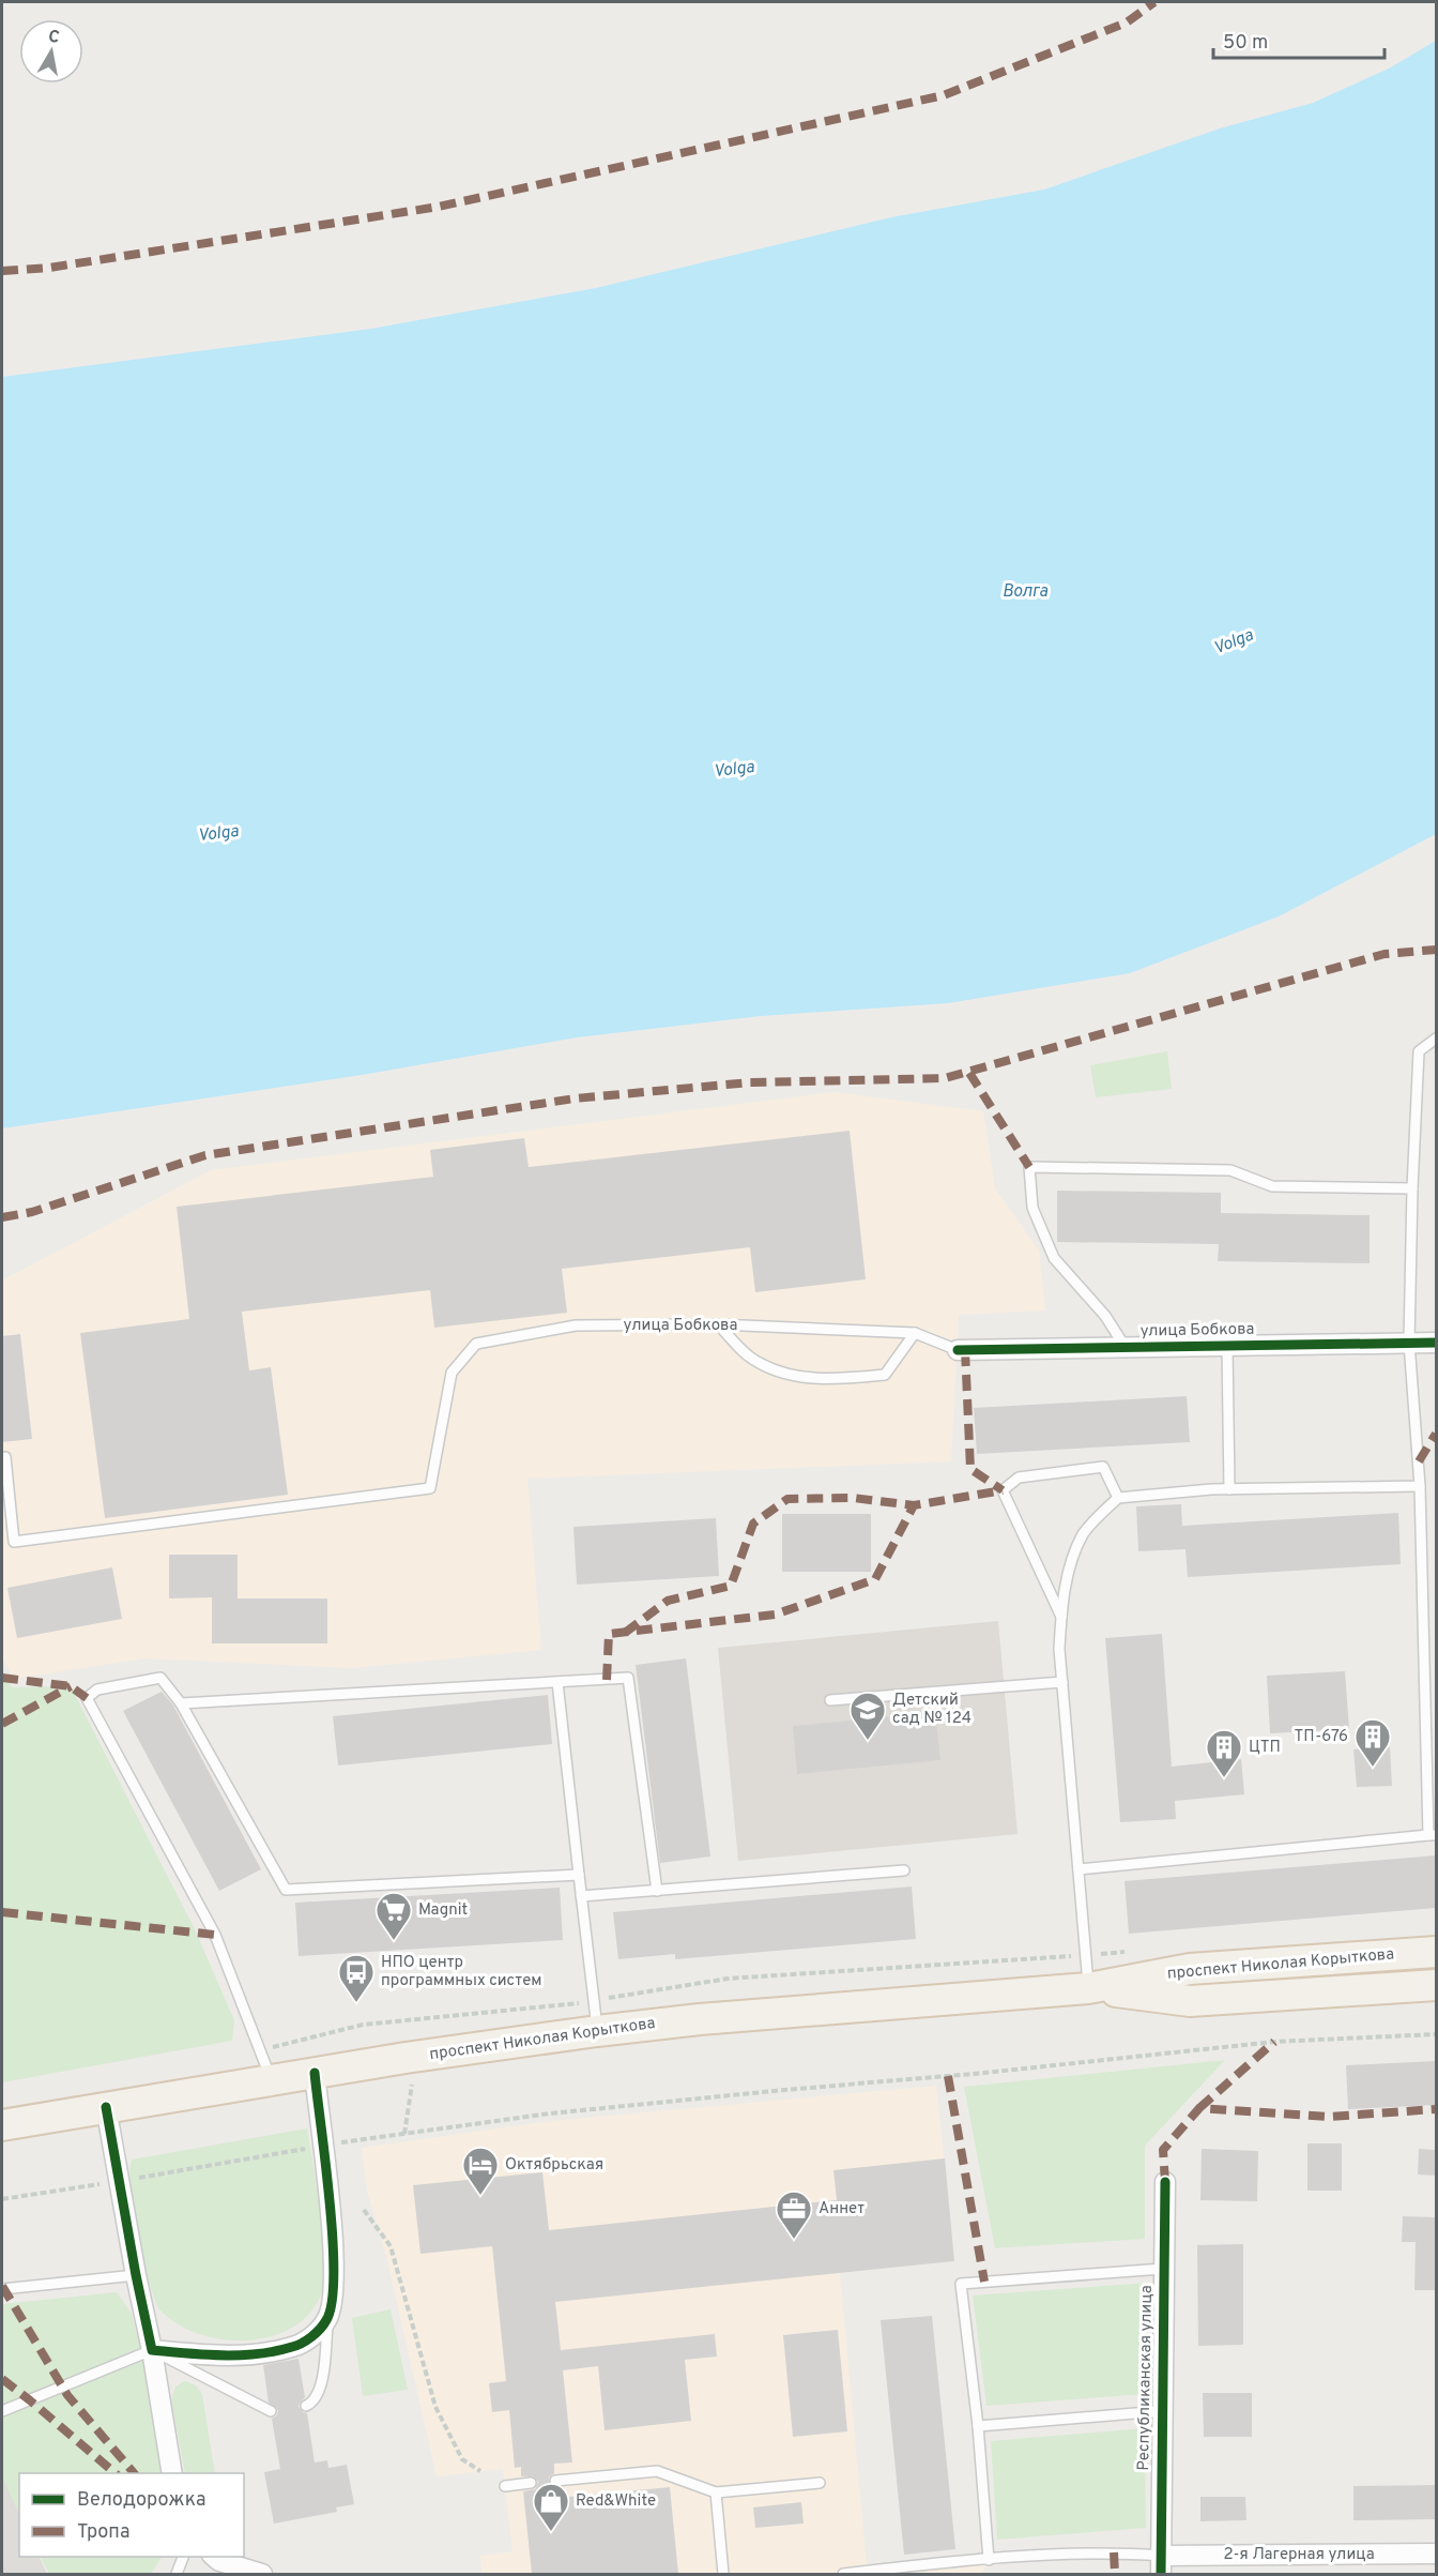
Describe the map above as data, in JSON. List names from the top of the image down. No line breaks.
{"streets":{"main road":["проспект Николая Корыткова"],"street":["улица Бобкова","Республиканская улица","2-я Лагерная улица"]},"crossings":[["Республиканская улица","2-я Лагерная улица"]],"water":["Волга","Volga"],"places":{"school or university":["Детский сад № 124"],"building":["ТП-676","ЦТП"],"supermarket":["Magnit"],"bus stop":["НПО центр программных систем"],"hotel":["Октябрьская"],"office":["Аннет"],"shop":["Red&White"]},"legend":["Велодорожка","Тропа"],"scale_bar":"50 m","north":"top"}
